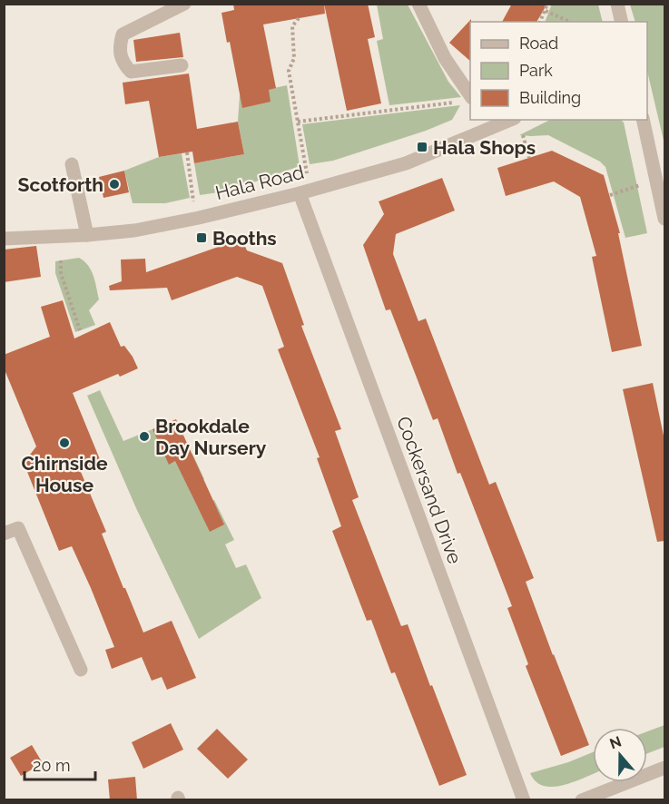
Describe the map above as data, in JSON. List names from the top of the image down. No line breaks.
{"streets":{"street":["Hala Road","Cockersand Drive"]},"crossings":[["Hala Road","Cockersand Drive"]],"places":{"transit":["Hala Shops","Booths"],"other":["Scotforth","Brookdale Day Nursery","Chirnside House"]},"legend":["Road","Park","Building"],"scale_bar":"20 m","north":"top"}
